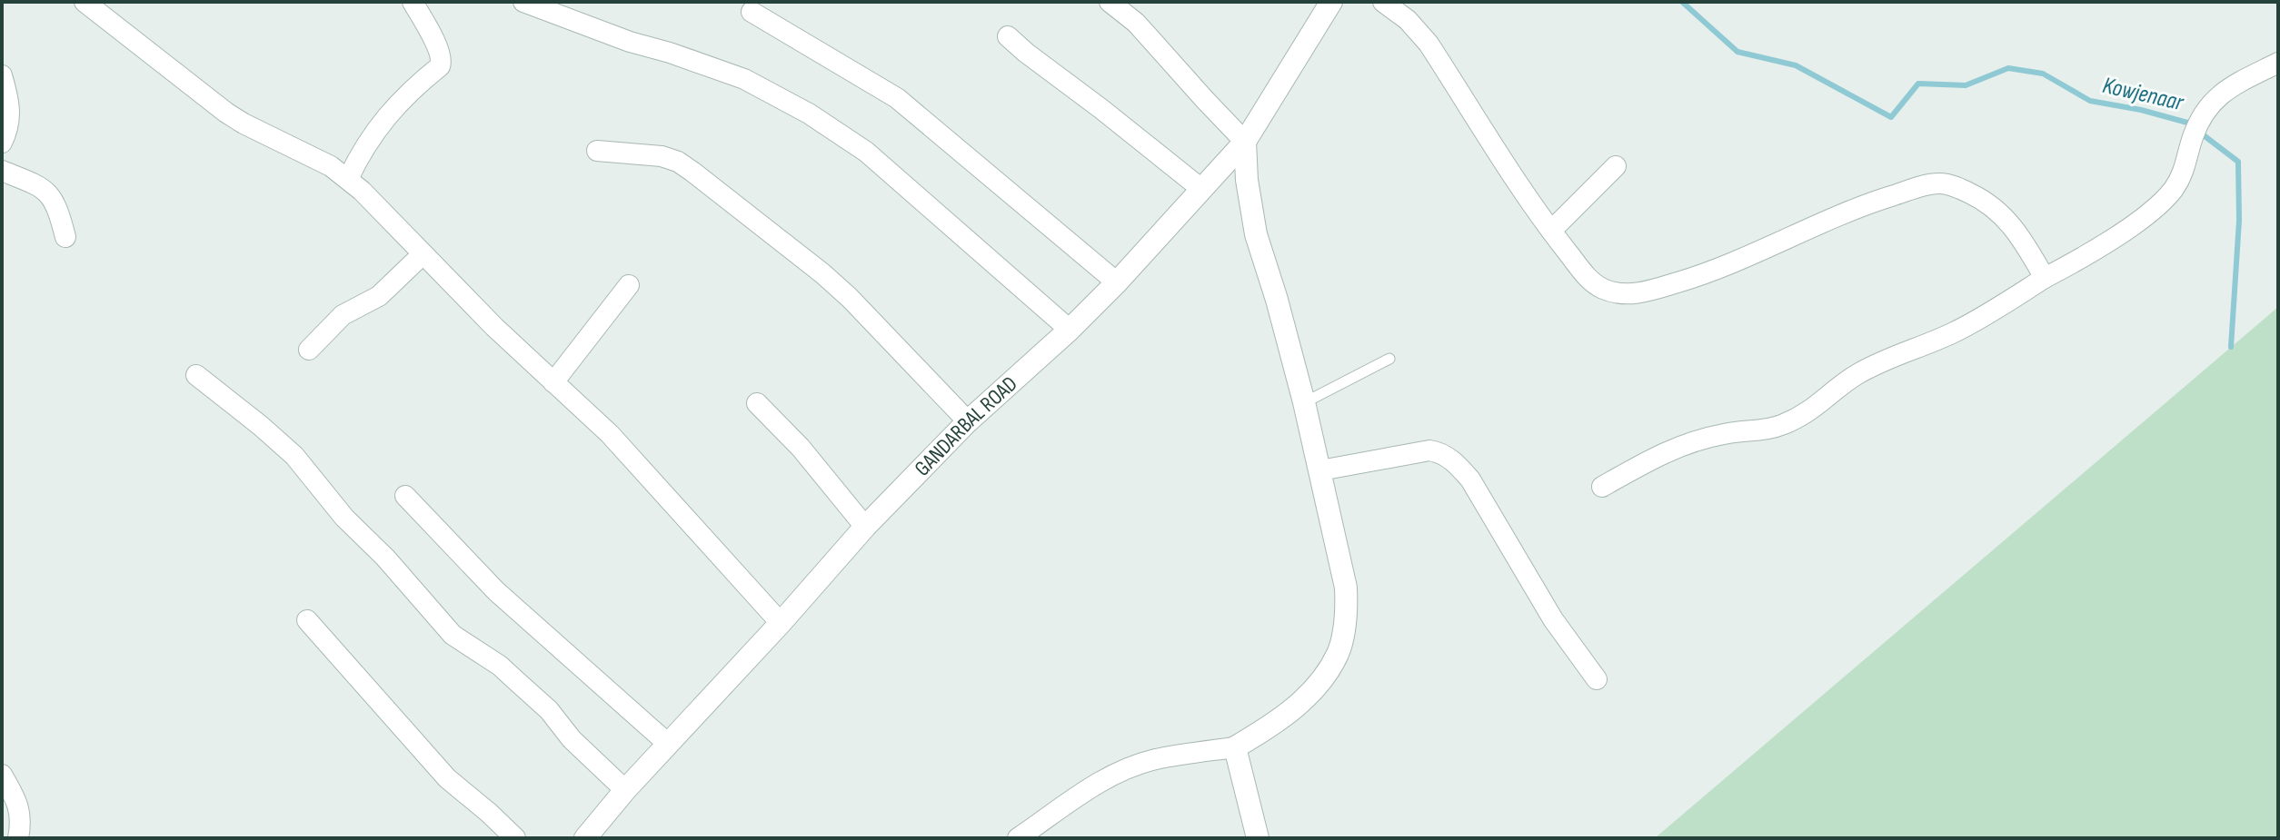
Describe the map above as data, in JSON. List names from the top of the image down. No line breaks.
{"streets":{"street":["GANDARBAL ROAD"]},"water":["Kowjenaar"]}
